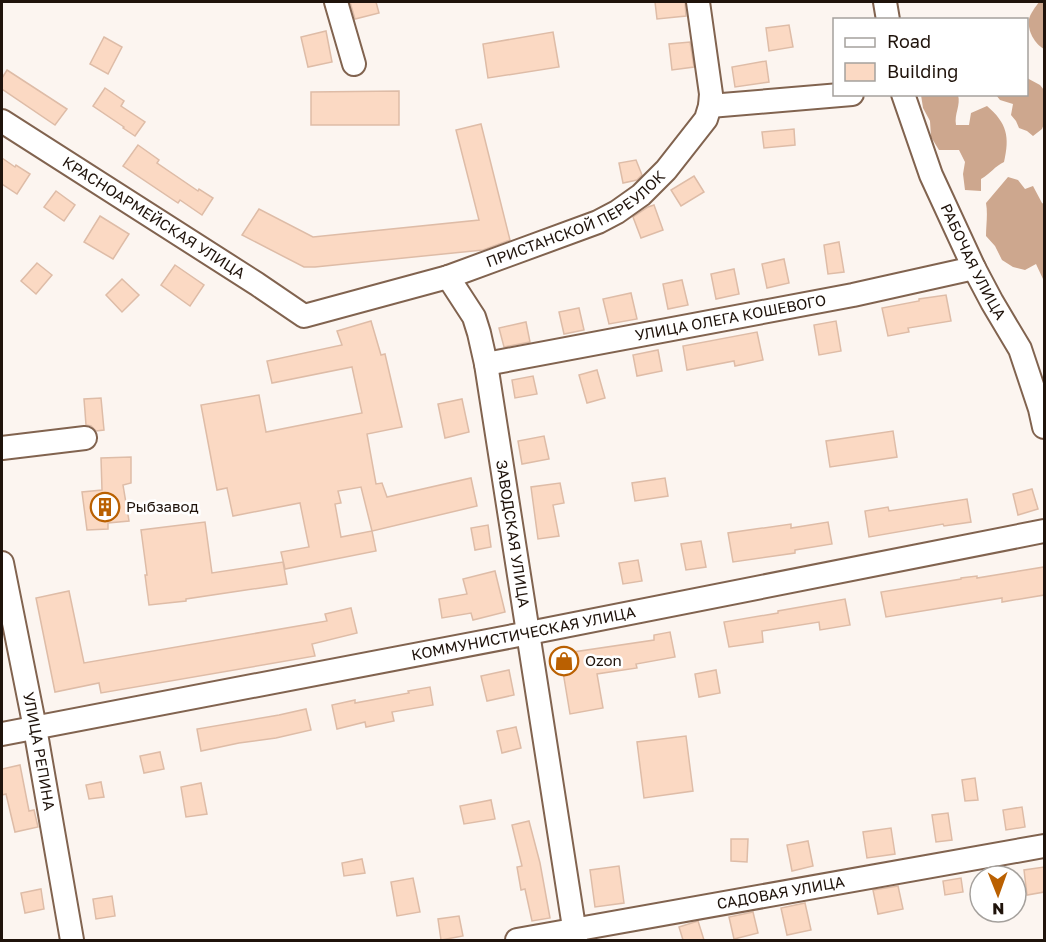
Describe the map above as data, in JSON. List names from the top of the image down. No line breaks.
{"streets":{"street":["ПРИСТАНСКОЙ ПЕРЕУЛОК","КРАСНОАРМЕЙСКАЯ УЛИЦА","РАБОЧАЯ УЛИЦА","УЛИЦА ОЛЕГА КОШЕВОГО","ЗАВОДСКАЯ УЛИЦА","КОММУНИСТИЧЕСКАЯ УЛИЦА","УЛИЦА РЕПИНА","САДОВАЯ УЛИЦА"]},"crossings":[["ПРИСТАНСКОЙ ПЕРЕУЛОК","КРАСНОАРМЕЙСКАЯ УЛИЦА"],["ПРИСТАНСКОЙ ПЕРЕУЛОК","ЗАВОДСКАЯ УЛИЦА"],["РАБОЧАЯ УЛИЦА","УЛИЦА ОЛЕГА КОШЕВОГО"],["УЛИЦА ОЛЕГА КОШЕВОГО","ЗАВОДСКАЯ УЛИЦА"],["ЗАВОДСКАЯ УЛИЦА","КОММУНИСТИЧЕСКАЯ УЛИЦА"],["ЗАВОДСКАЯ УЛИЦА","САДОВАЯ УЛИЦА"],["КОММУНИСТИЧЕСКАЯ УЛИЦА","УЛИЦА РЕПИНА"]],"places":{"building":["Рыбзавод"],"shop":["Ozon"]},"legend":["Road","Building"],"north":"bottom"}
